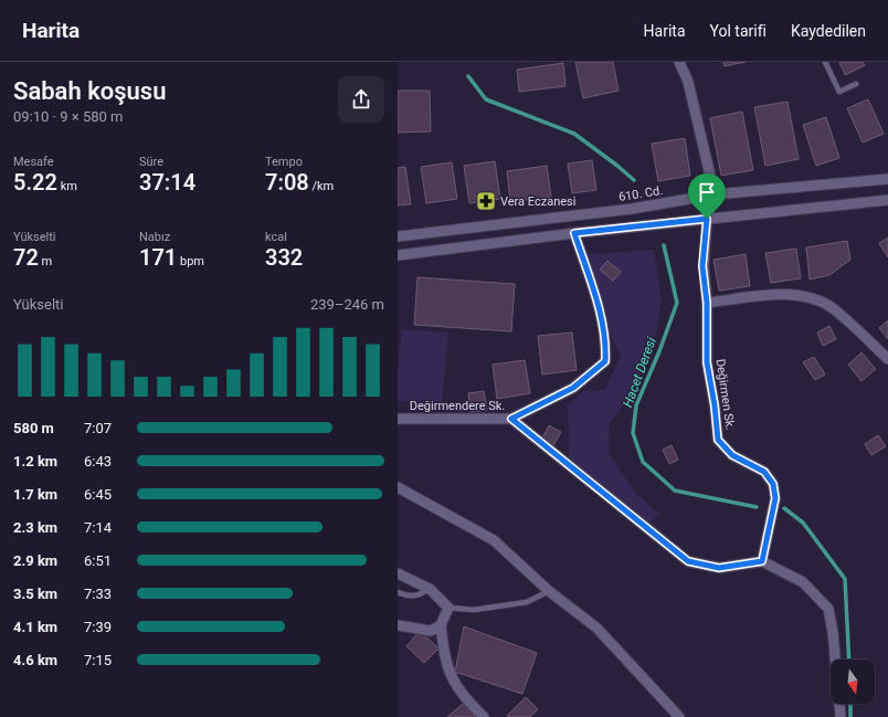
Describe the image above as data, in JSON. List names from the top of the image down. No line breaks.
{"streets":{"street":["610. Cd.","Değirmen Sk.","Değirmendere Sk."]},"crossings":[["610. Cd.","Değirmen Sk."]],"water":["Hacet Deresi"],"places":{"pharmacy":["Vera Eczanesi"]},"north":"bottom","page":{"header":"Harita","nav":["Harita","Yol tarifi","Kaydedilen"],"heading":["Sabah koşusu","09:10 · 9 × 580 m"],"stats":[["Mesafe","5.22 km"],["Süre","37:14"],["Tempo","7:08 /km"],["Yükselti","72 m"],["Nabız","171 bpm"],["kcal","332"]],"chart":["Yükselti","239–246 m"],"list":[{"name":"580 m","note":"7:07"},{"name":"1.2 km","note":"6:43"},{"name":"1.7 km","note":"6:45"},{"name":"2.3 km","note":"7:14"},{"name":"2.9 km","note":"6:51"},{"name":"3.5 km","note":"7:33"},{"name":"4.1 km","note":"7:39"},{"name":"4.6 km","note":"7:15"}]}}
